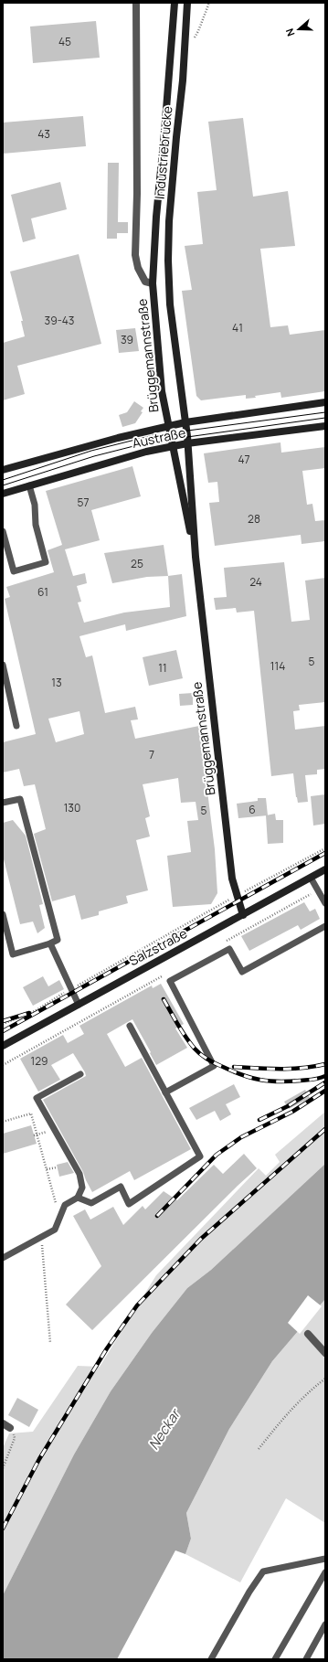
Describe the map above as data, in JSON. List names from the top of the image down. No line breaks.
{"streets":{"main road":["Industriebrücke","Brüggemannstraße","Austraße","Salzstraße"]},"crossings":[["Industriebrücke","Brüggemannstraße"],["Brüggemannstraße","Austraße"],["Brüggemannstraße","Salzstraße"]],"water":["Neckar"],"house_numbers":["45","43","39-43","41","39","47","57","28","25","24","61","5","114","11","13","7","130","6","5","129"],"north":"left"}
